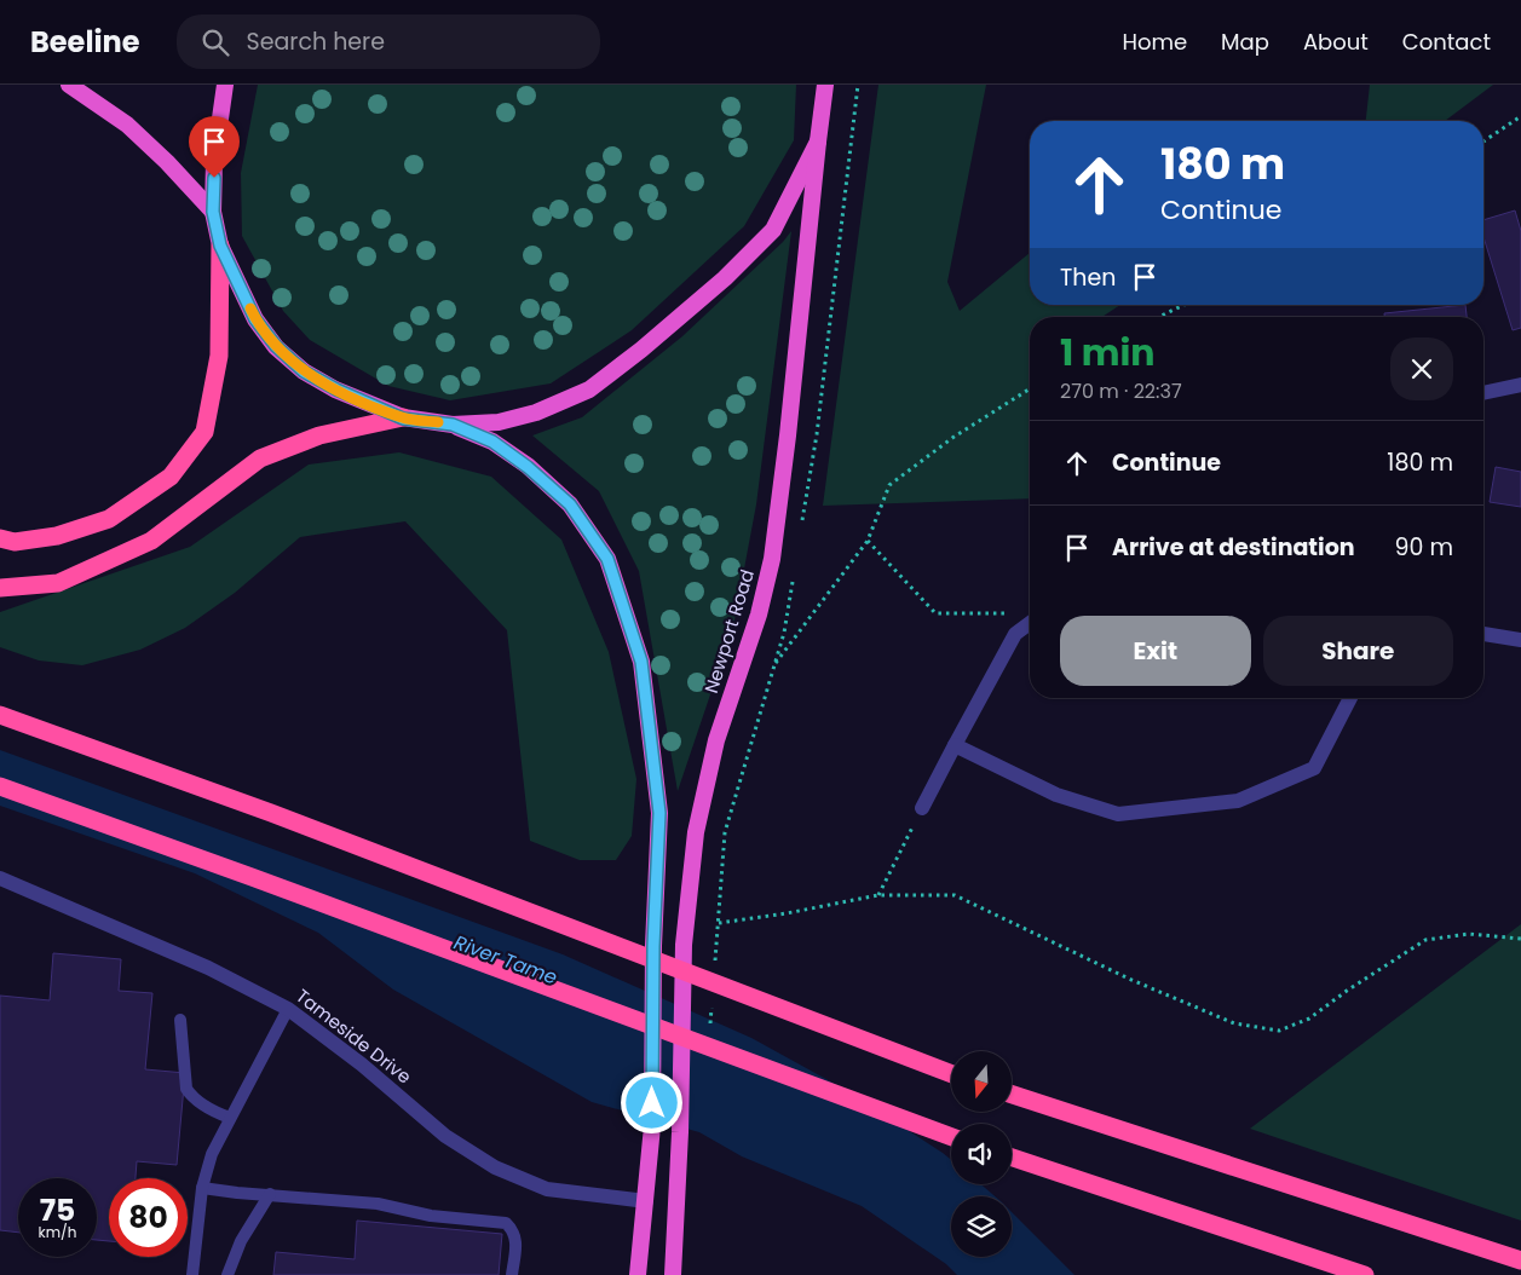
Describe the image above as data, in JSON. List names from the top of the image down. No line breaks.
{"streets":{"highway":["Newport Road"],"street":["Tameside Drive"]},"water":["River Tame"],"north":"bottom","page":{"header":"Beeline","search":"Search here","nav":["Home","Map","About","Contact"],"turn":["180 m","Continue"],"then":"Then","heading":["1 min","270 m · 22:37"],"list":[{"name":"Continue","value":"180 m"},{"name":"Arrive at destination","value":"90 m"}],"buttons":["Exit","Share"],"speed":"75 km/h","limit":"80"}}
